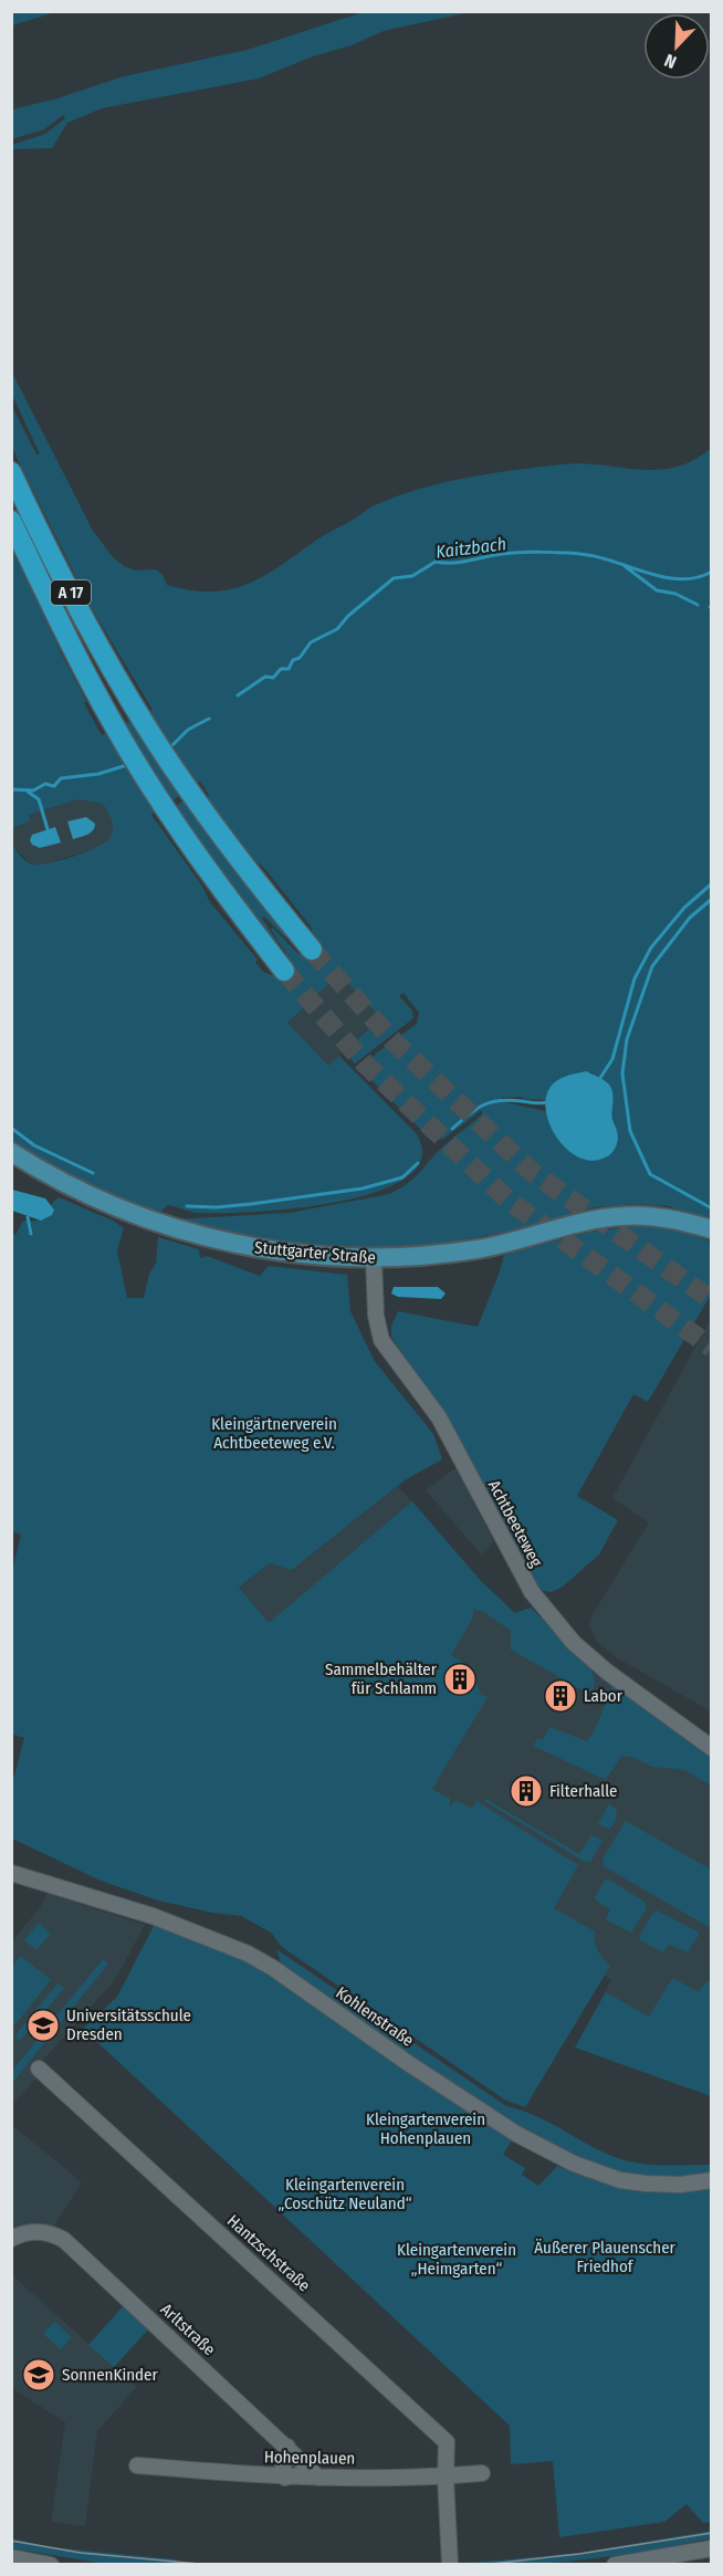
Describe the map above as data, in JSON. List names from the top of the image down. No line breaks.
{"streets":{"highway":["A 17"],"main road":["Stuttgarter Straße"],"street":["Achtbeeteweg","Kohlenstraße","Hantzschstraße","Arltstraße","Hohenplauen"]},"crossings":[["Stuttgarter Straße","Achtbeeteweg"],["Hantzschstraße","Hohenplauen"],["Arltstraße","Hohenplauen"]],"water":["Kaitzbach"],"parks":["Kleingärtnerverein Achtbeeteweg e.V.","Kleingartenverein Hohenplauen","Kleingartenverein „Coschütz Neuland“","Äußerer Plauenscher Friedhof","Kleingartenverein „Heimgarten“"],"places":{"building":["Sammelbehälter für Schlamm","Labor","Filterhalle"],"school or university":["Universitätsschule Dresden","SonnenKinder"]},"north":"bottom left"}
